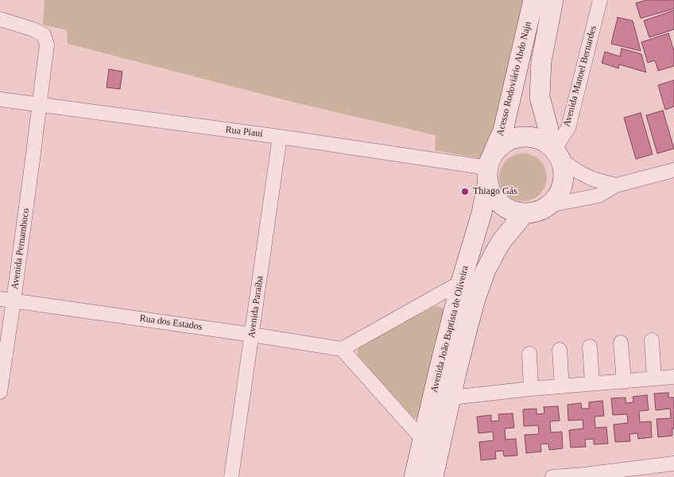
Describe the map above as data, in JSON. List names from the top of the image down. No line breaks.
{"streets":{"main road":["Acesso Rodoviário Abdo Najn","Avenida João Baptista de Oliveira"],"street":["Avenida Manoel Bernardes","Rua Piauí","Avenida Pernambuco","Avenida Paraíba","Rua dos Estados"]},"crossings":[["Avenida Manoel Bernardes","Acesso Rodoviário Abdo Najn"],["Avenida Manoel Bernardes","Rua Piauí"],["Avenida Manoel Bernardes","Avenida João Baptista de Oliveira"],["Acesso Rodoviário Abdo Najn","Rua Piauí"],["Acesso Rodoviário Abdo Najn","Avenida João Baptista de Oliveira"],["Rua Piauí","Avenida Pernambuco"],["Rua Piauí","Avenida Paraíba"],["Rua Piauí","Avenida João Baptista de Oliveira"],["Avenida Pernambuco","Rua dos Estados"],["Avenida Paraíba","Rua dos Estados"]],"places":["Thiago Gás"]}
